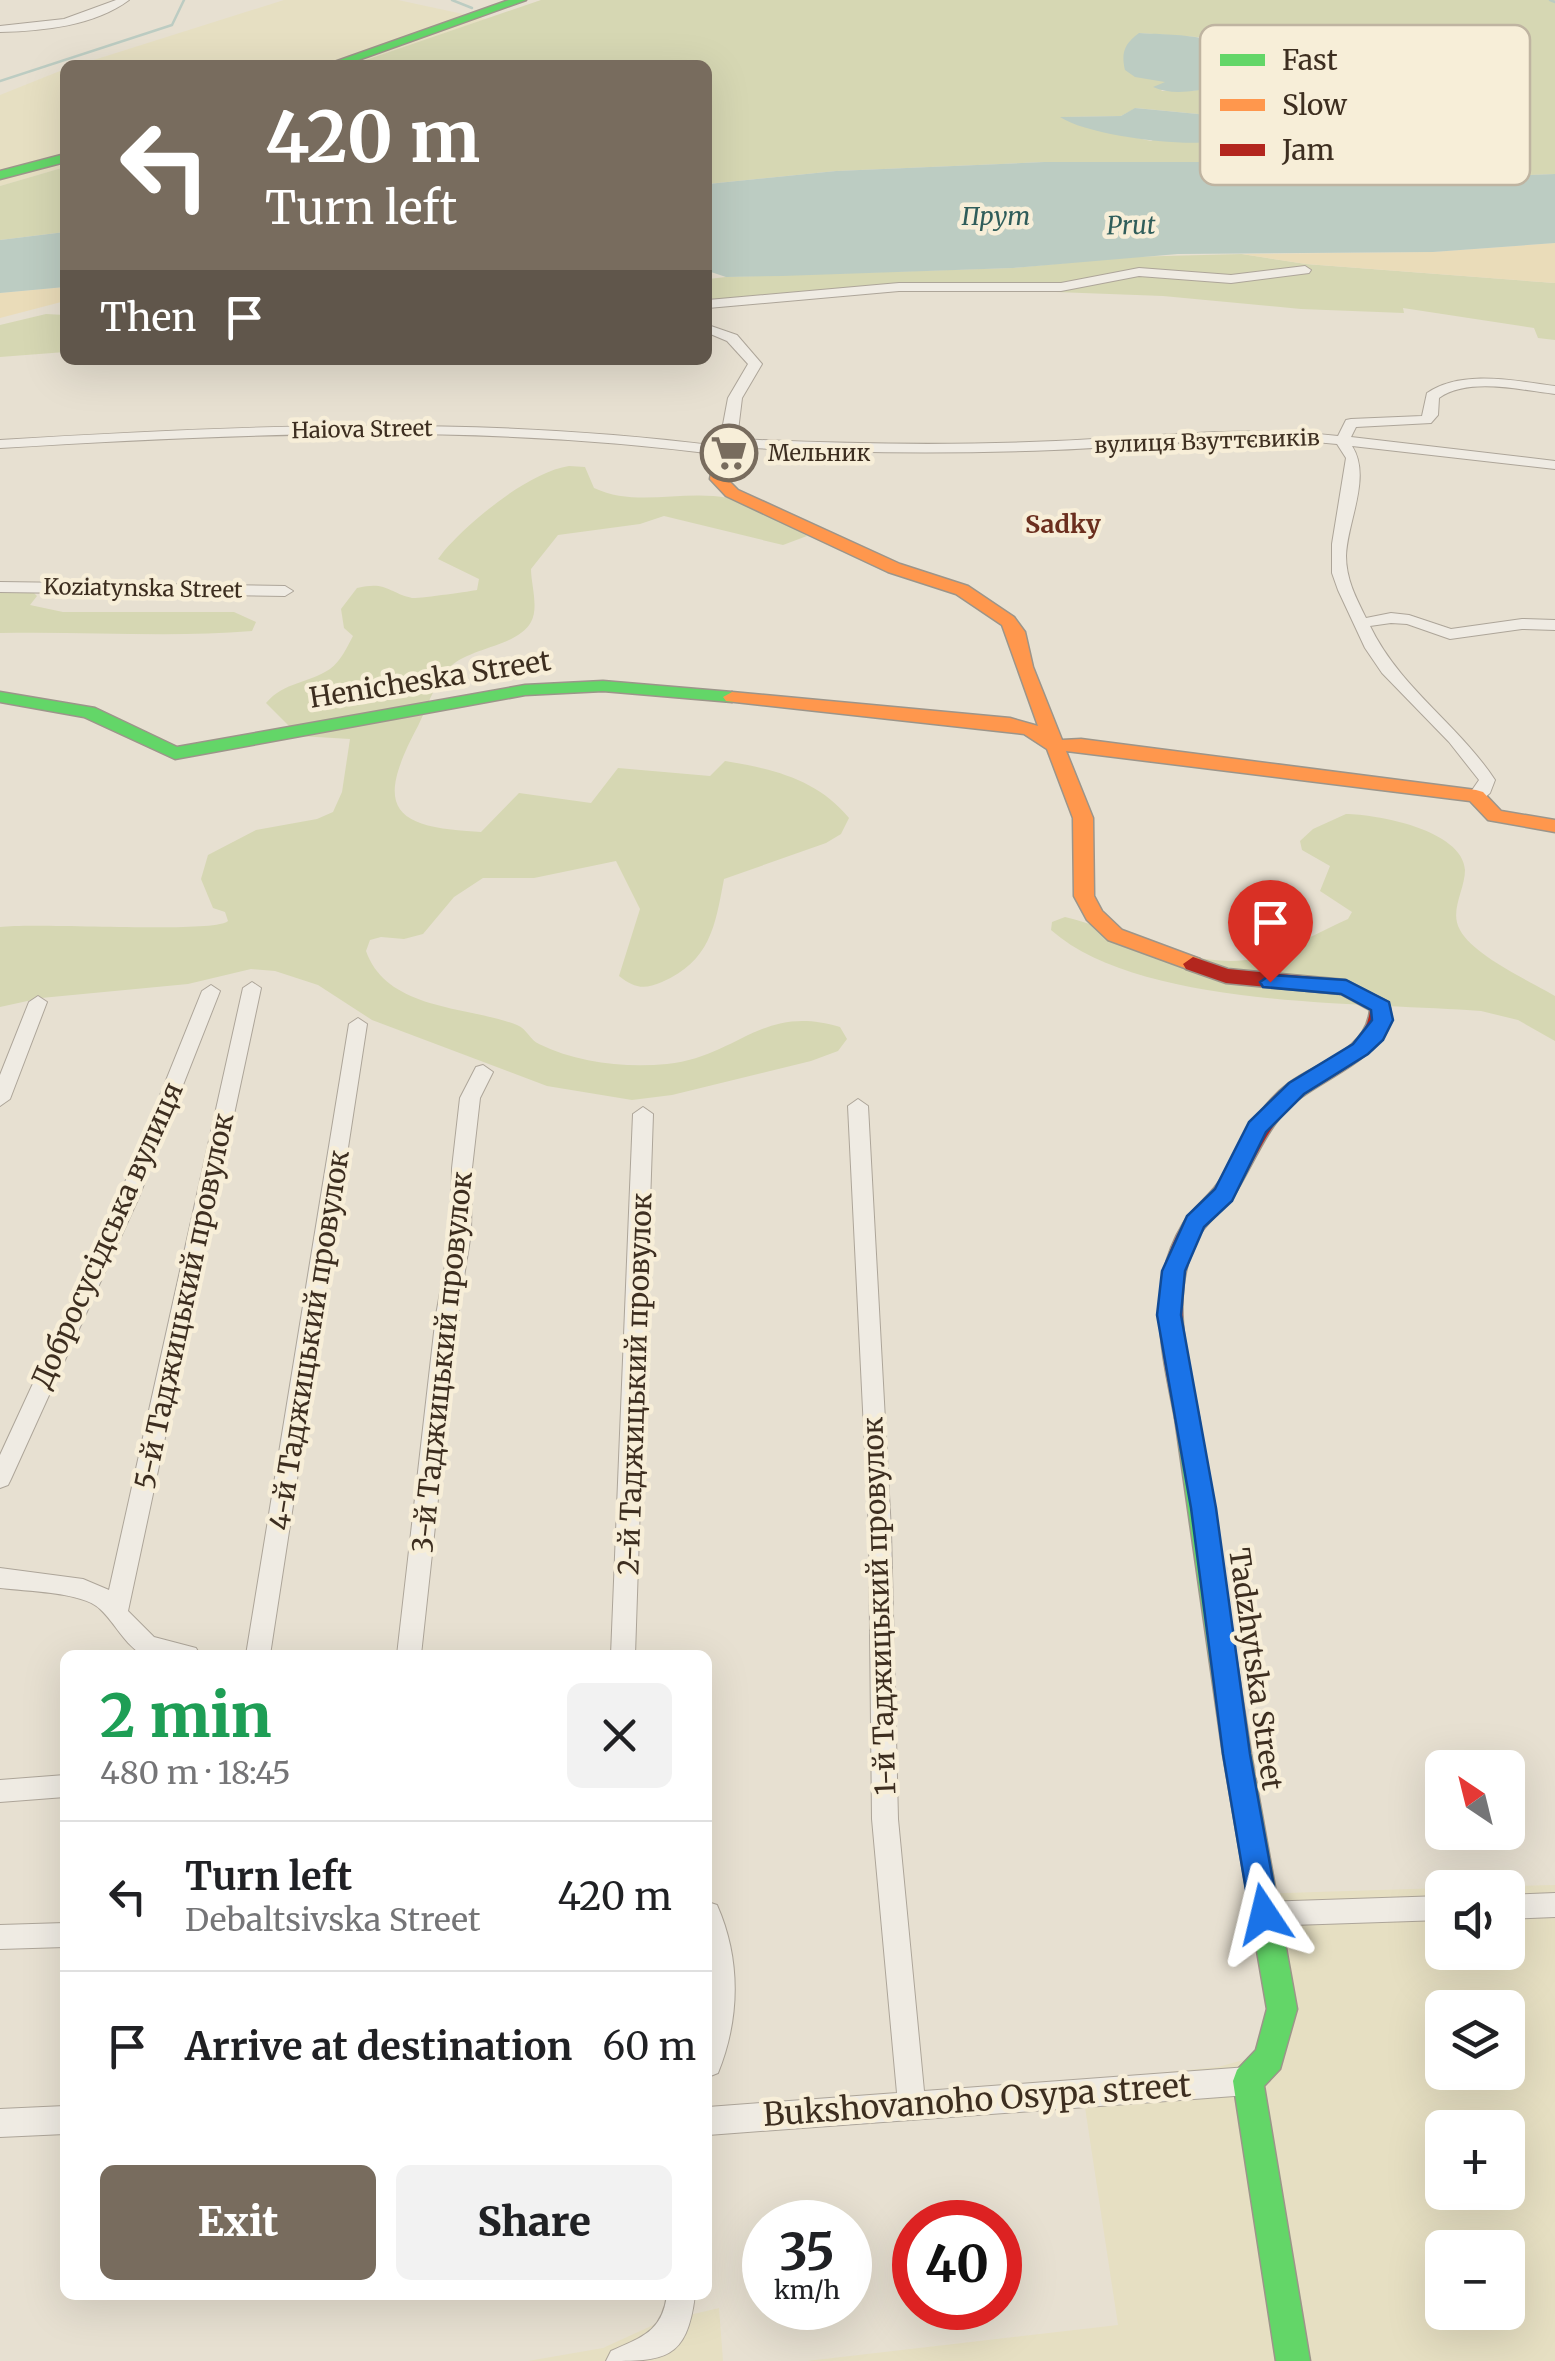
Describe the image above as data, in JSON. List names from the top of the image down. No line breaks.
{"streets":{"street":["Haiova Street","вулиця Взуттєвиків","Koziatynska Street","Henicheska Street","Добросусідська вулиця","5-й Таджицький провулок","4-й Таджицький провулок","3-й Таджицький провулок","2-й Таджицький провулок","1-й Таджицький провулок","Tadzhytska Street","Bukshovanoho Osypa street"]},"crossings":[["Haiova Street","вулиця Взуттєвиків"],["Henicheska Street","Tadzhytska Street"],["1-й Таджицький провулок","Bukshovanoho Osypa street"],["Tadzhytska Street","Bukshovanoho Osypa street"]],"districts":["Sadky"],"water":["Прут","Prut"],"places":{"supermarket":["Мельник"]},"legend":["Fast","Slow","Jam"],"north":"top left","page":{"turn":["420 m","Turn left"],"then":"Then","heading":["2 min","480 m · 18:45"],"map_buttons":["+","−"],"list":[{"name":"Turn left","note":"Debaltsivska Street","value":"420 m"},{"name":"Arrive at destination","value":"60 m"}],"buttons":["Exit","Share"],"speed":"35 km/h","limit":"40"}}
